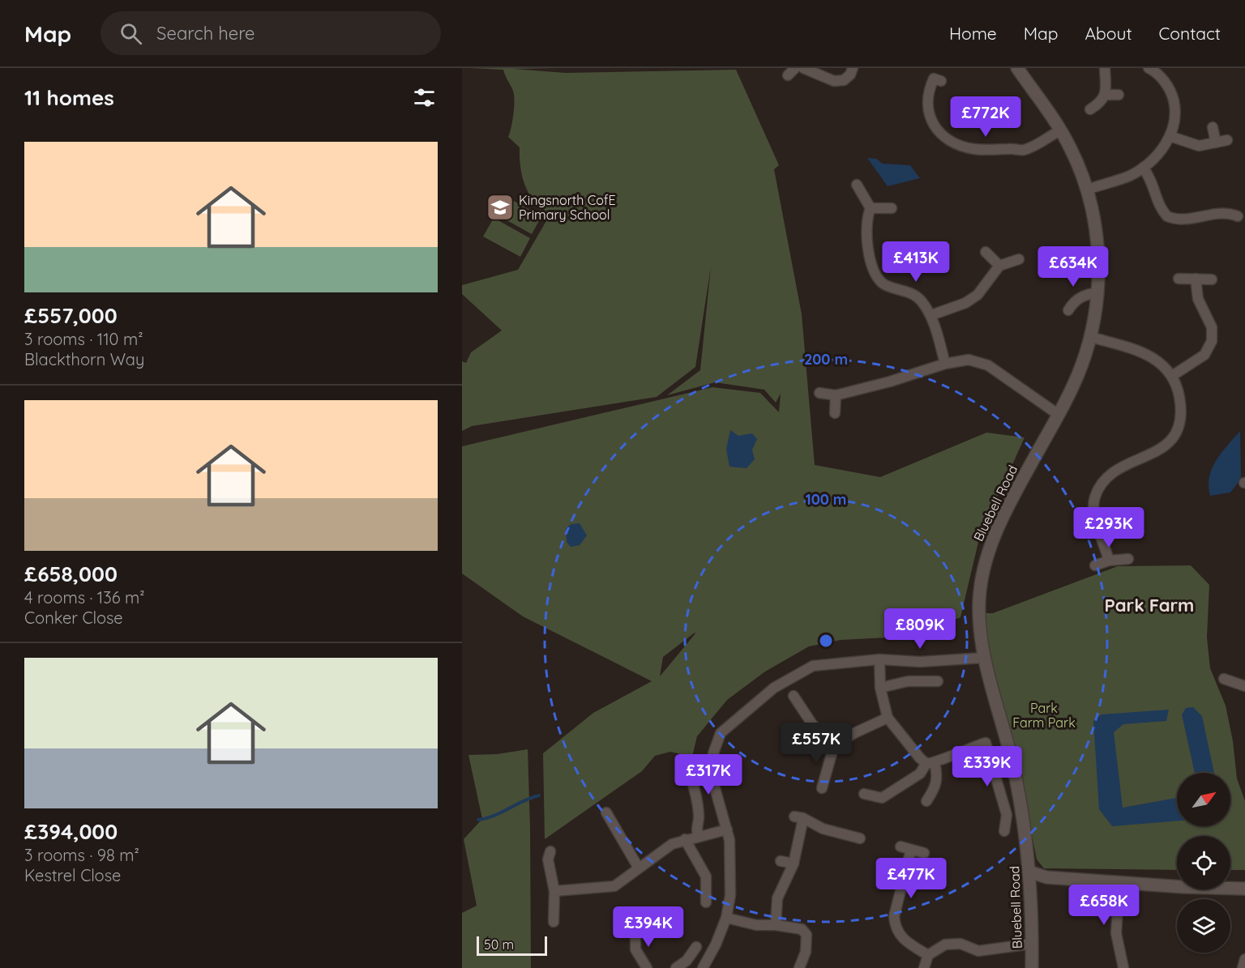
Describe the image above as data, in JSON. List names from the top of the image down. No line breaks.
{"streets":{"street":["Bluebell Road"]},"districts":["Park Farm"],"parks":["Park Farm Park"],"places":{"school or university":["Kingsnorth CofE Primary School"]},"scale_bar":"50 m","north":"top right","page":{"header":"Map","search":"Search here","nav":["Home","Map","About","Contact"],"heading":"11 homes","price":["£772K","£413K","£634K","£293K","£809K","£557K","£339K","£317K","£477K","£658K","£394K"],"list":[{"name":"£557,000","note":"3 rooms · 110 m² · Blackthorn Way"},{"name":"£658,000","note":"4 rooms · 136 m² · Conker Close"},{"name":"£394,000","note":"3 rooms · 98 m² · Kestrel Close"}],"scale":"50 m"},"rings":["200 m","100 m"]}
